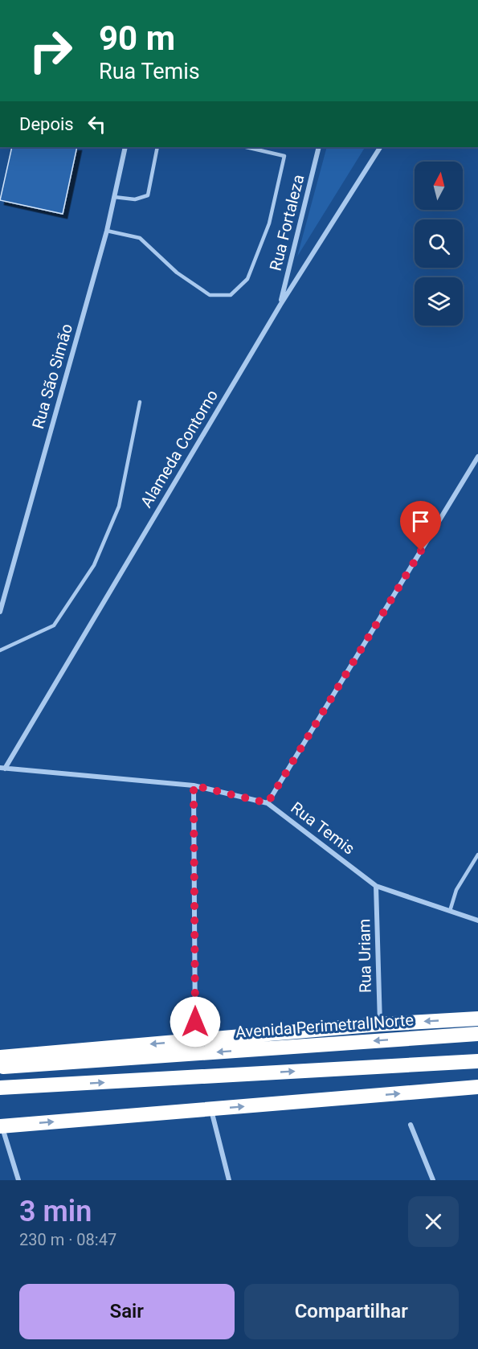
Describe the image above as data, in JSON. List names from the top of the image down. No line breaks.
{"streets":{"highway":["Avenida Perimetral Norte"],"street":["Rua Fortaleza","Rua São Simão","Alameda Contorno","Rua Temis","Rua Uriam"]},"crossings":[["Rua Fortaleza","Alameda Contorno"],["Alameda Contorno","Rua Temis"],["Rua Temis","Rua Uriam"]],"north":"top","page":{"turn":["90 m","Rua Temis"],"then":"Depois","heading":["3 min","230 m · 08:47"],"buttons":["Sair","Compartilhar"]}}
